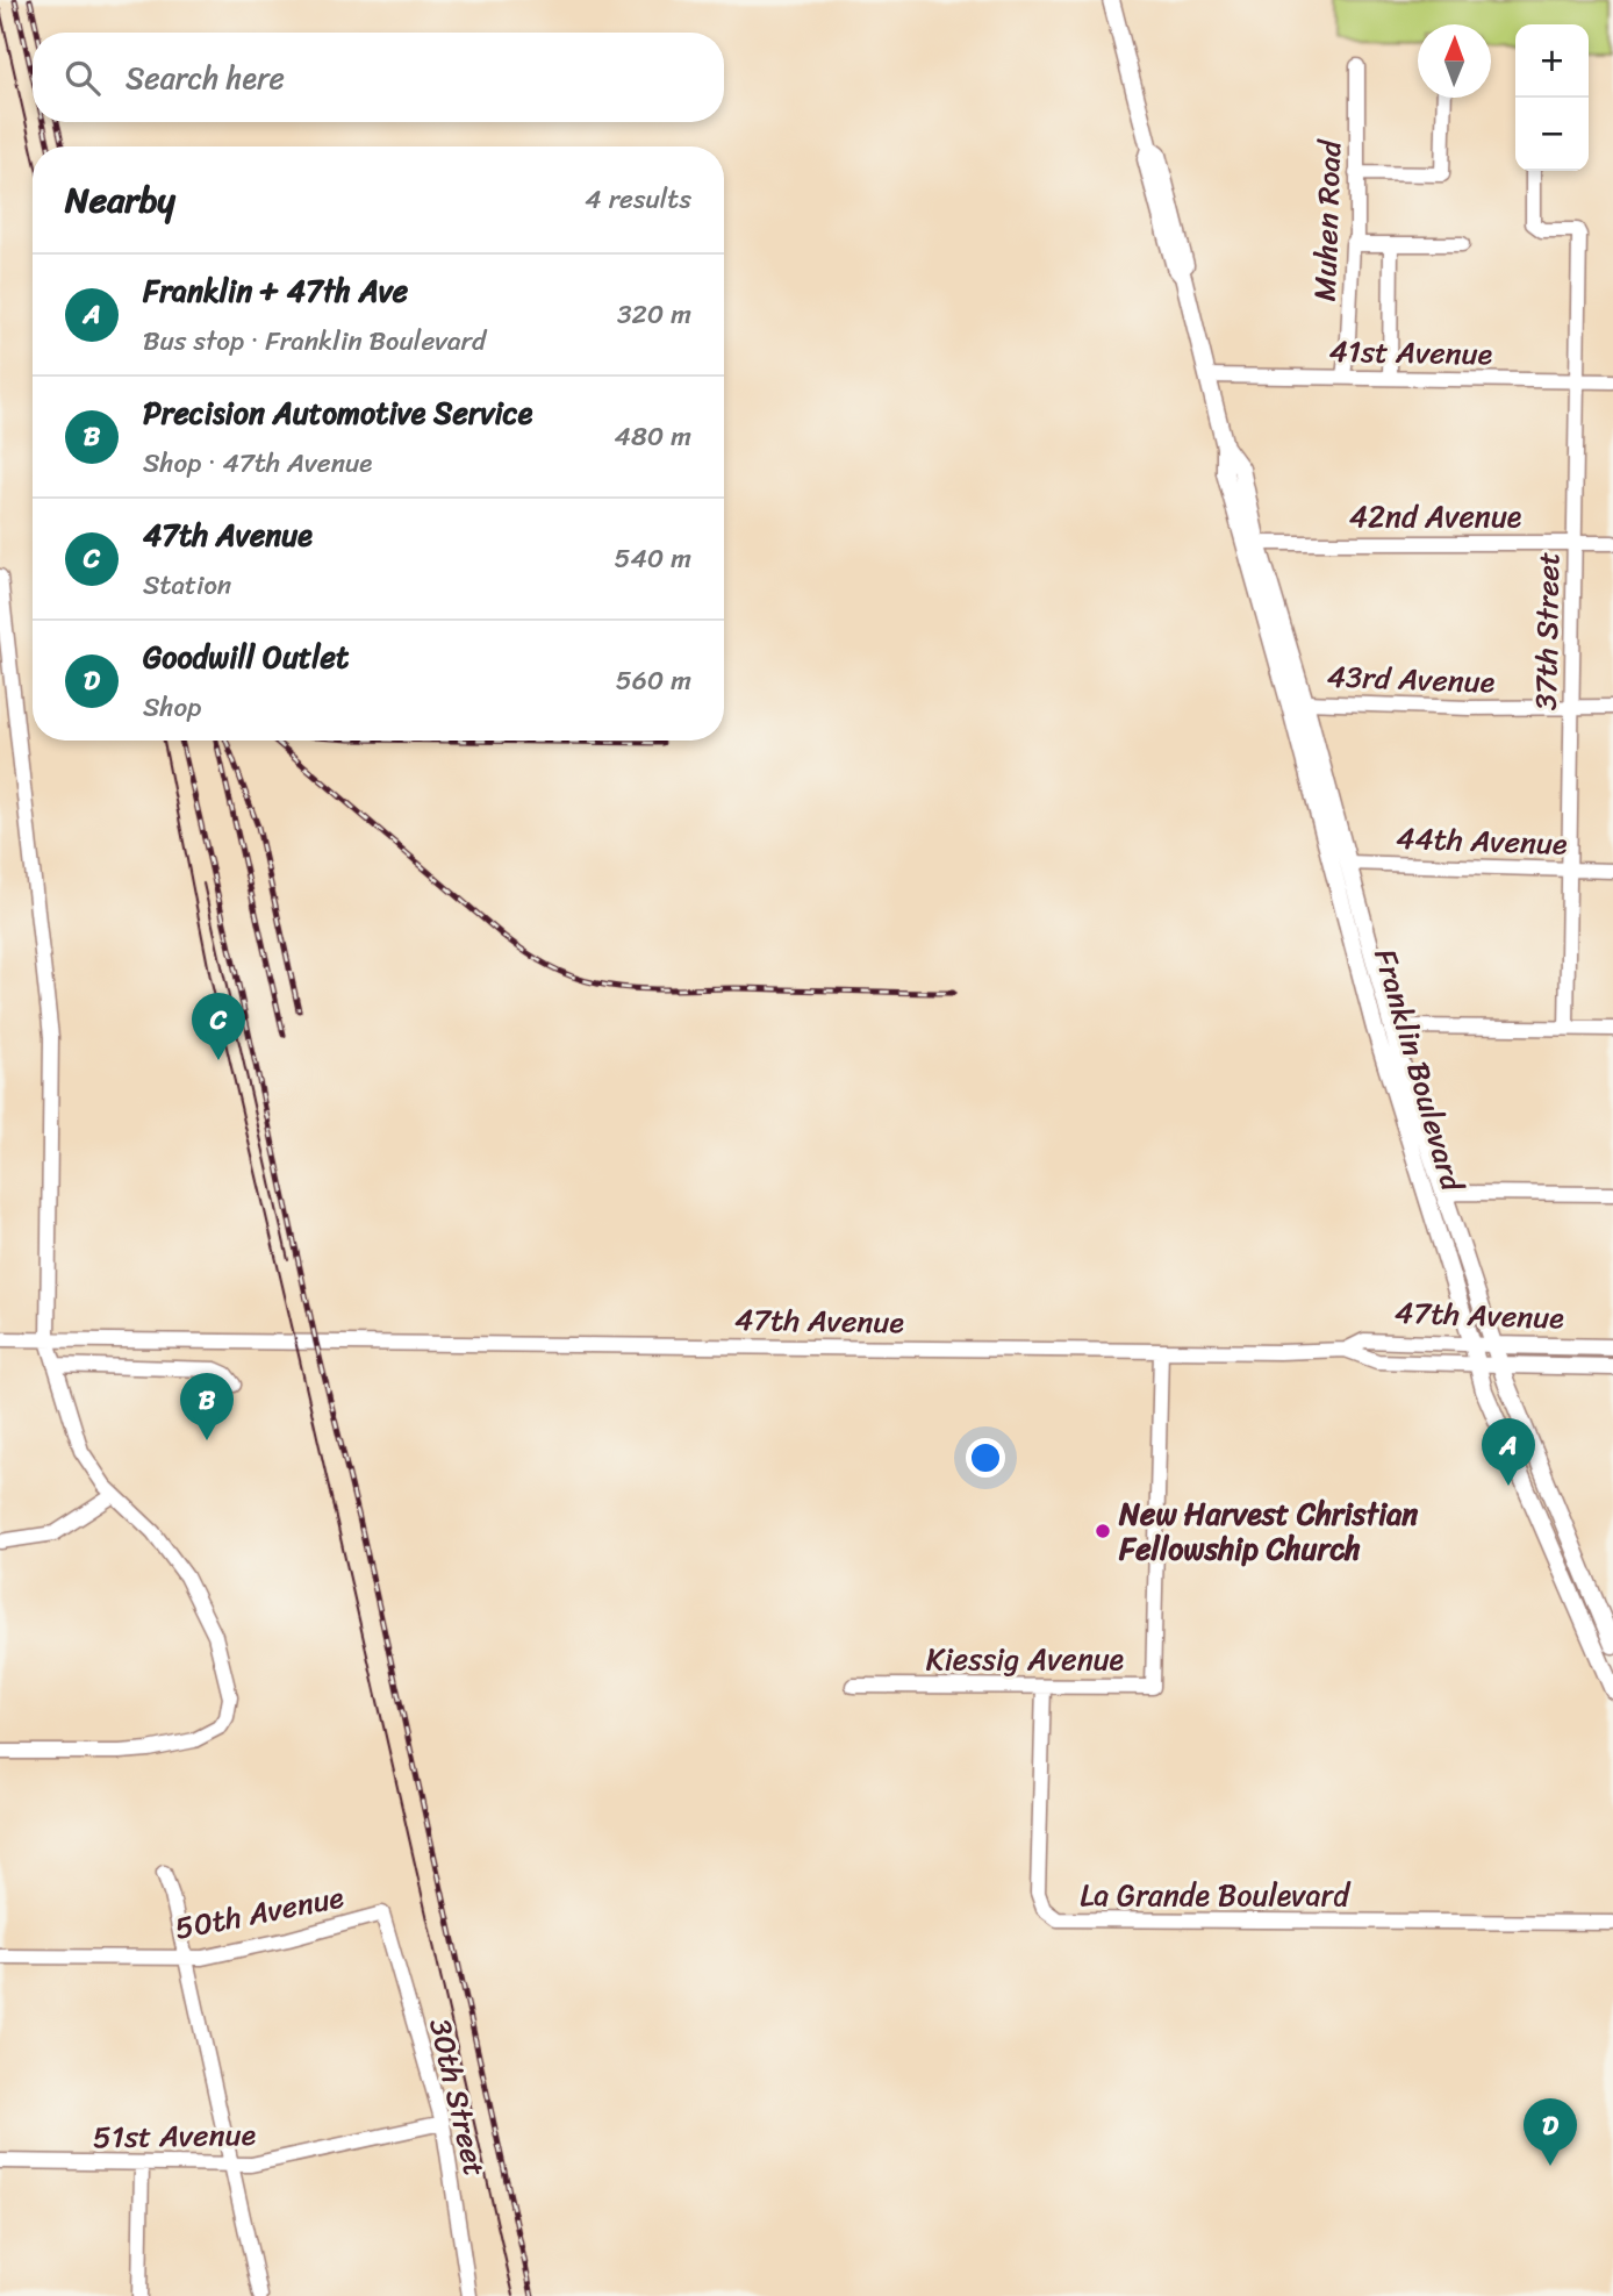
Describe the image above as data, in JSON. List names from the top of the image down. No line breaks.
{"streets":{"main road":["Franklin Boulevard","47th Avenue"],"street":["Muhen Road","41st Avenue","42nd Avenue","37th Street","43rd Avenue","44th Avenue","Kiessig Avenue","La Grande Boulevard","50th Avenue","30th Street","51st Avenue"]},"crossings":[["Muhen Road","41st Avenue"],["41st Avenue","37th Street"],["41st Avenue","Franklin Boulevard"],["42nd Avenue","37th Street"],["42nd Avenue","Franklin Boulevard"],["37th Street","43rd Avenue"],["37th Street","44th Avenue"],["43rd Avenue","Franklin Boulevard"],["44th Avenue","Franklin Boulevard"],["Franklin Boulevard","47th Avenue"],["47th Avenue","Kiessig Avenue"],["Kiessig Avenue","La Grande Boulevard"],["50th Avenue","30th Street"],["30th Street","51st Avenue"]],"places":["New Harvest Christian Fellowship Church"],"north":"top","page":{"map_buttons":["+","−"],"search":"Search here","heading":["Nearby","4 results"],"list":[{"mark":"A","name":"Franklin + 47th Ave","note":"Bus stop · Franklin Boulevard","value":"320 m"},{"mark":"B","name":"Precision Automotive Service","note":"Shop · 47th Avenue","value":"480 m"},{"mark":"C","name":"47th Avenue","note":"Station","value":"540 m"},{"mark":"D","name":"Goodwill Outlet","note":"Shop","value":"560 m"}],"pins":["C","B","A","D"]}}
